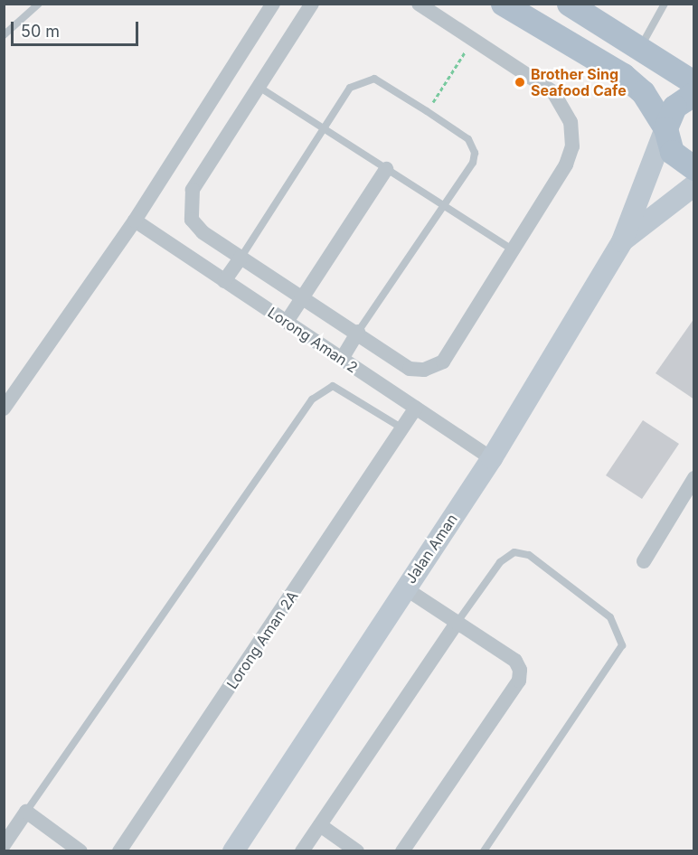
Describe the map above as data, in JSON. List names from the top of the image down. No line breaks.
{"streets":{"street":["Lorong Aman 2","Jalan Aman","Lorong Aman 2A"]},"crossings":[["Lorong Aman 2","Jalan Aman"],["Lorong Aman 2","Lorong Aman 2A"]],"places":["Brother Sing Seafood Cafe"],"scale_bar":"50 m"}
